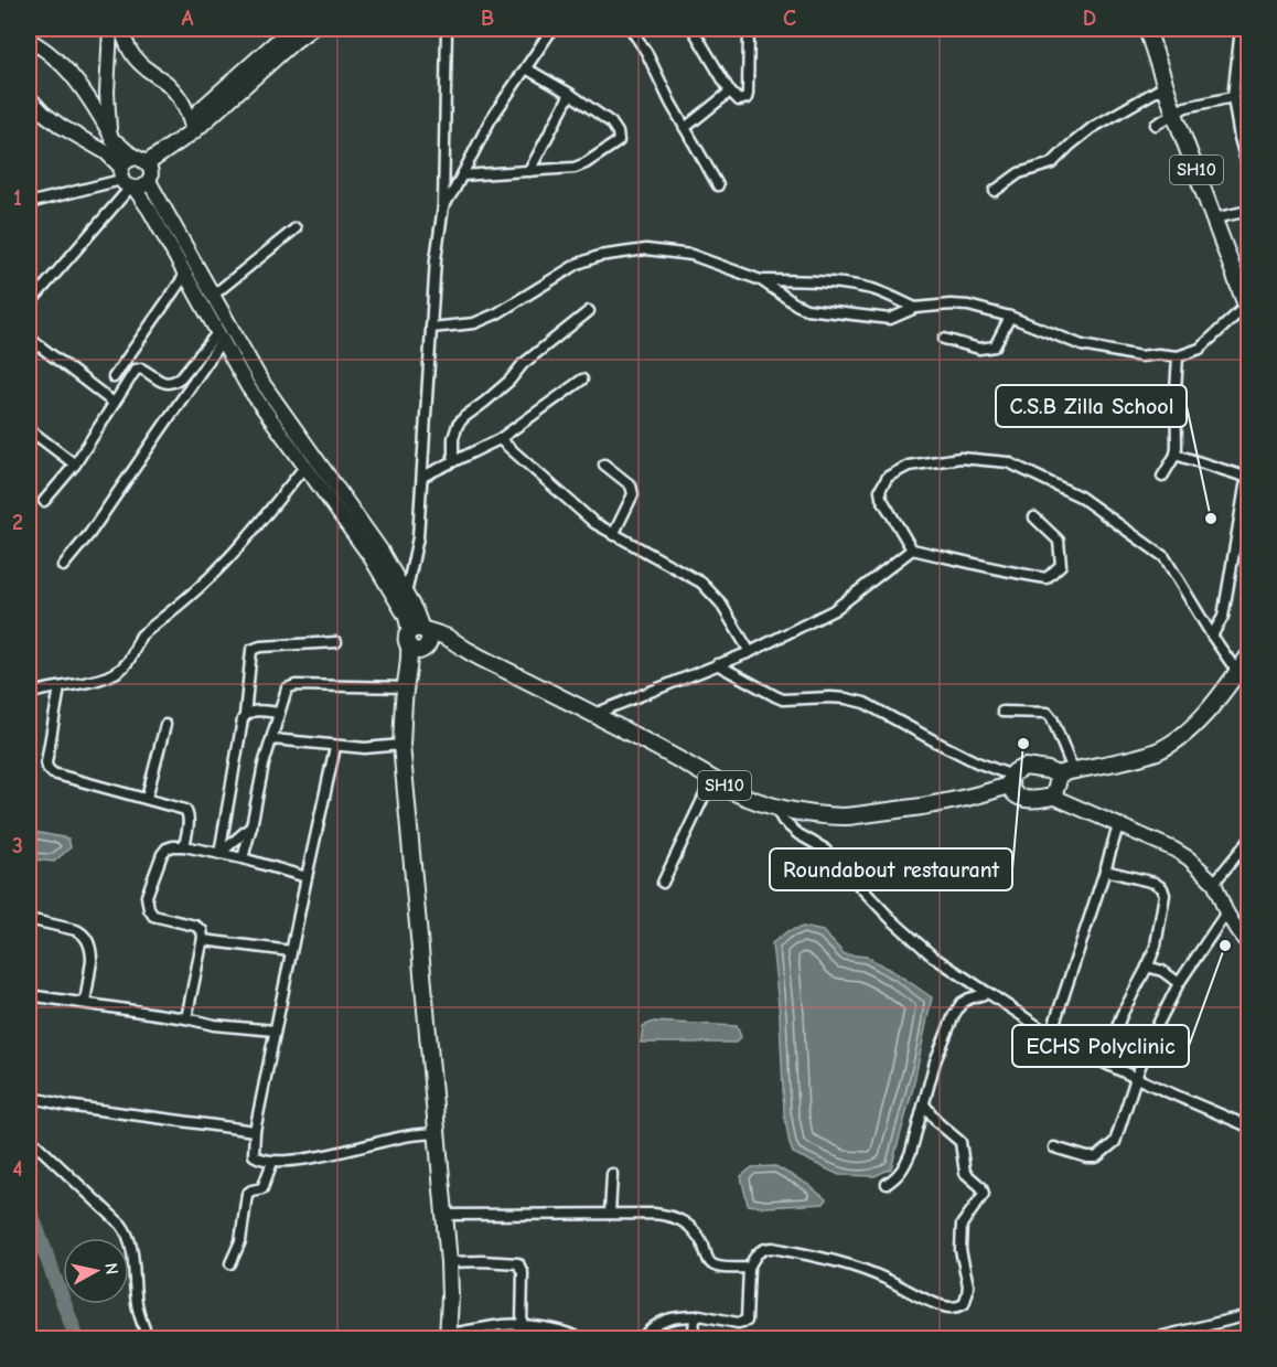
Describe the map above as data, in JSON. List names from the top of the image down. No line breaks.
{"streets":{"main road":["SH10"]},"places":["C.S.B Zilla School","Roundabout restaurant","ECHS Polyclinic"],"north":"right","grid":{"columns":["A","B","C","D"],"rows":["1","2","3","4"]}}
